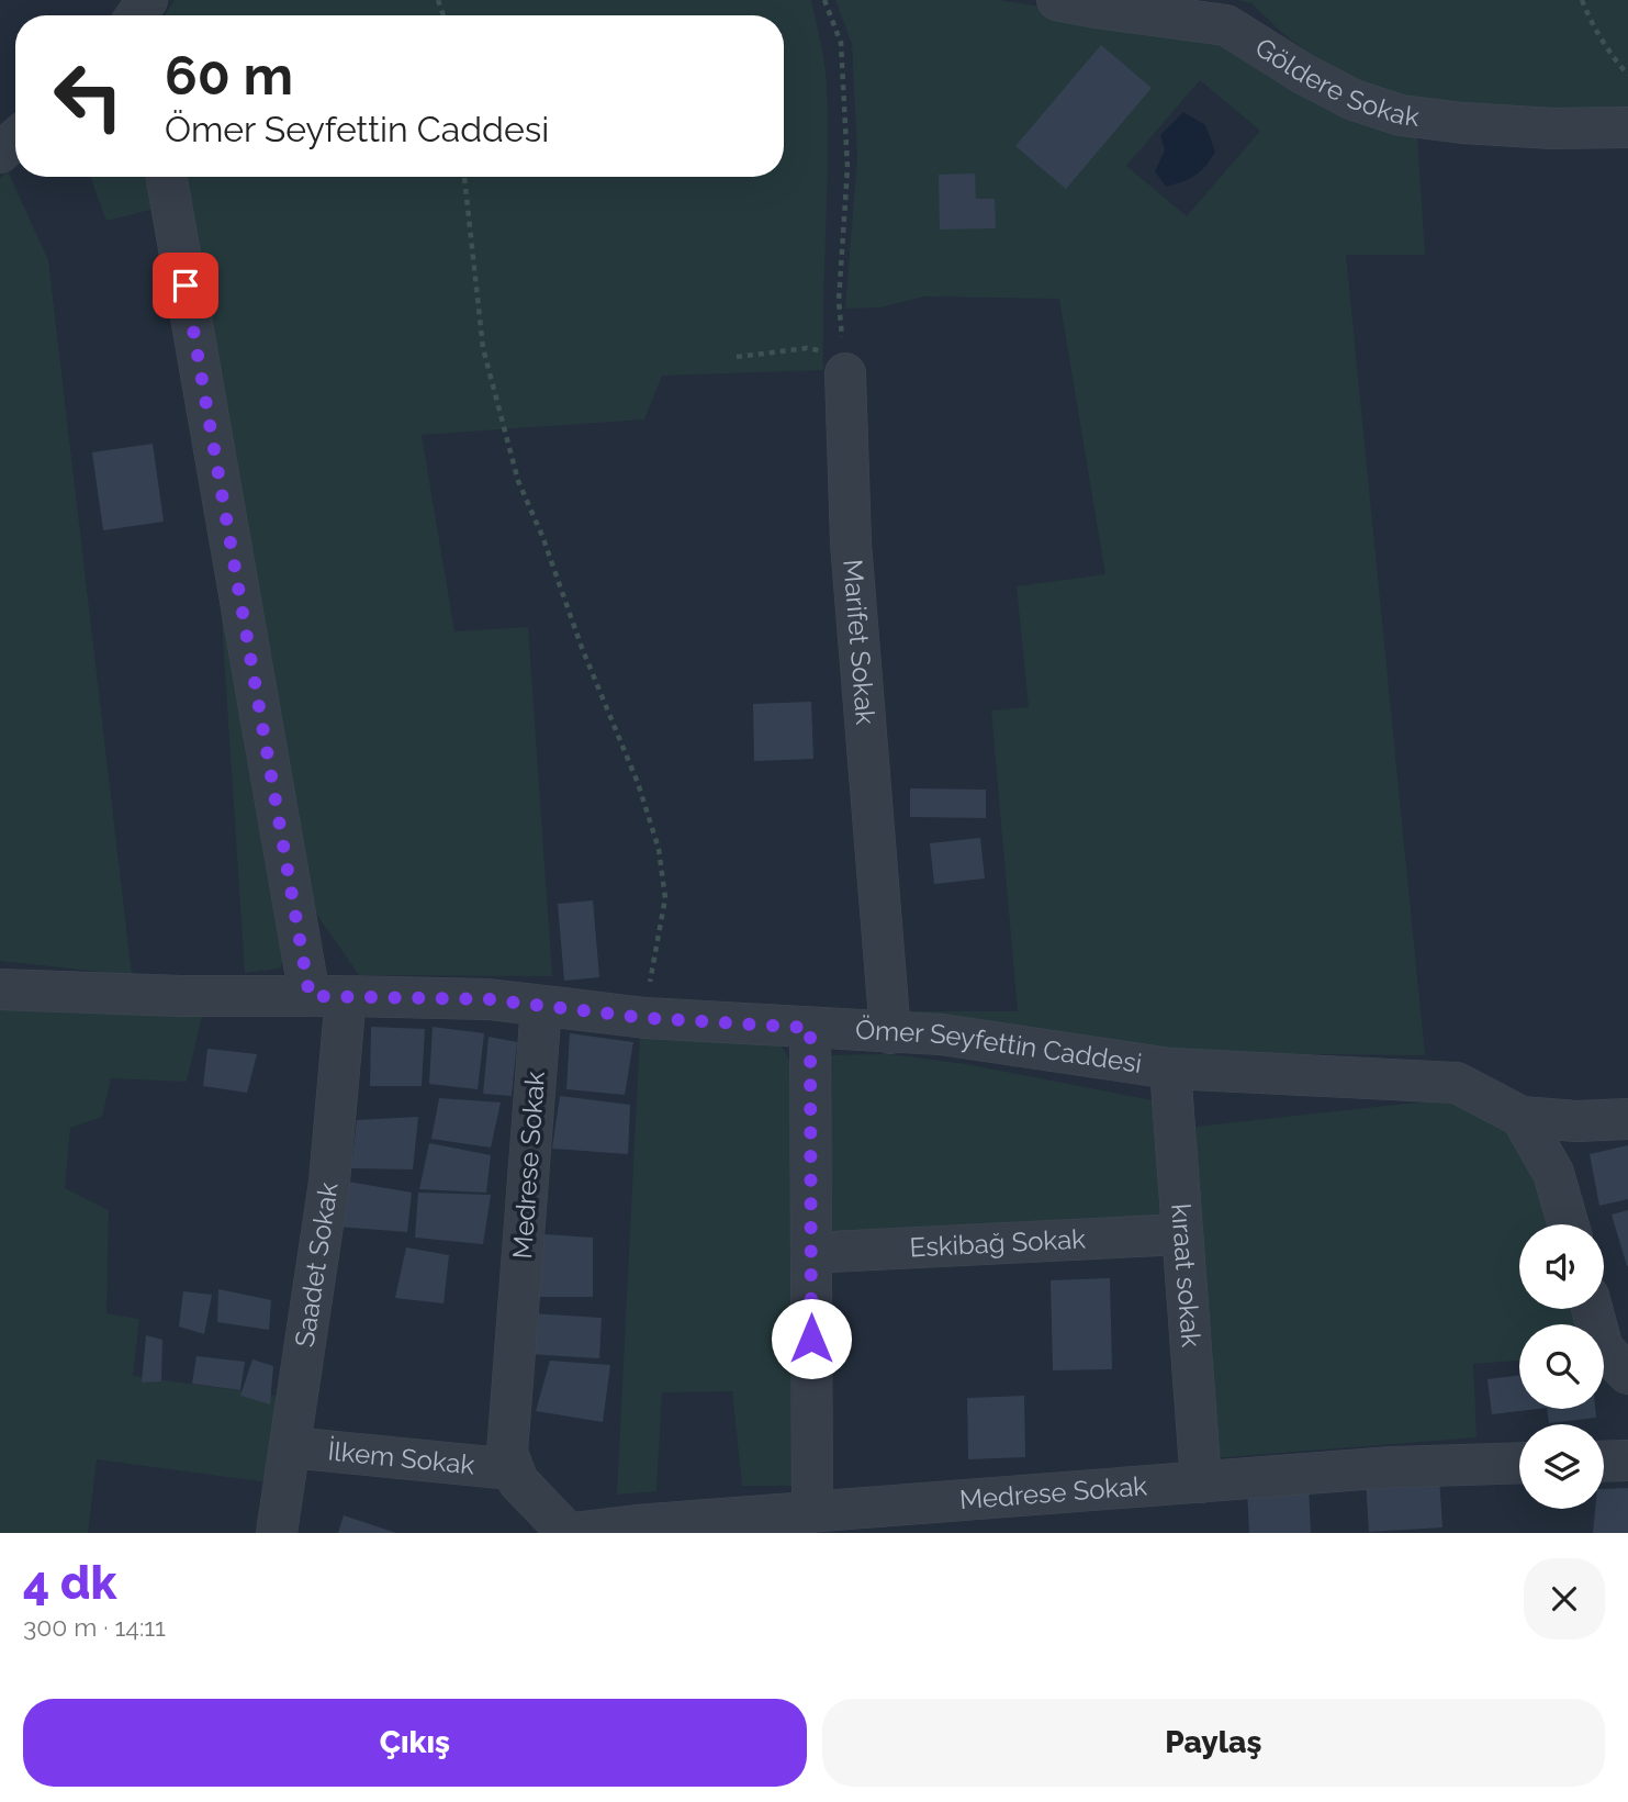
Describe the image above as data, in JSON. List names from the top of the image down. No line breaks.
{"streets":{"street":["Göldere Sokak","Marifet Sokak","Ömer Seyfettin Caddesi","Medrese Sokak","Eskibağ Sokak","Saadet Sokak","kıraat sokak","İlkem Sokak"]},"crossings":[["Marifet Sokak","Ömer Seyfettin Caddesi"],["Ömer Seyfettin Caddesi","Medrese Sokak"],["Ömer Seyfettin Caddesi","Saadet Sokak"],["Ömer Seyfettin Caddesi","kıraat sokak"],["Medrese Sokak","kıraat sokak"],["Medrese Sokak","İlkem Sokak"],["Eskibağ Sokak","kıraat sokak"],["Saadet Sokak","İlkem Sokak"]],"page":{"turn":["60 m","Ömer Seyfettin Caddesi"],"heading":["4 dk","300 m · 14:11"],"buttons":["Çıkış","Paylaş"]}}
